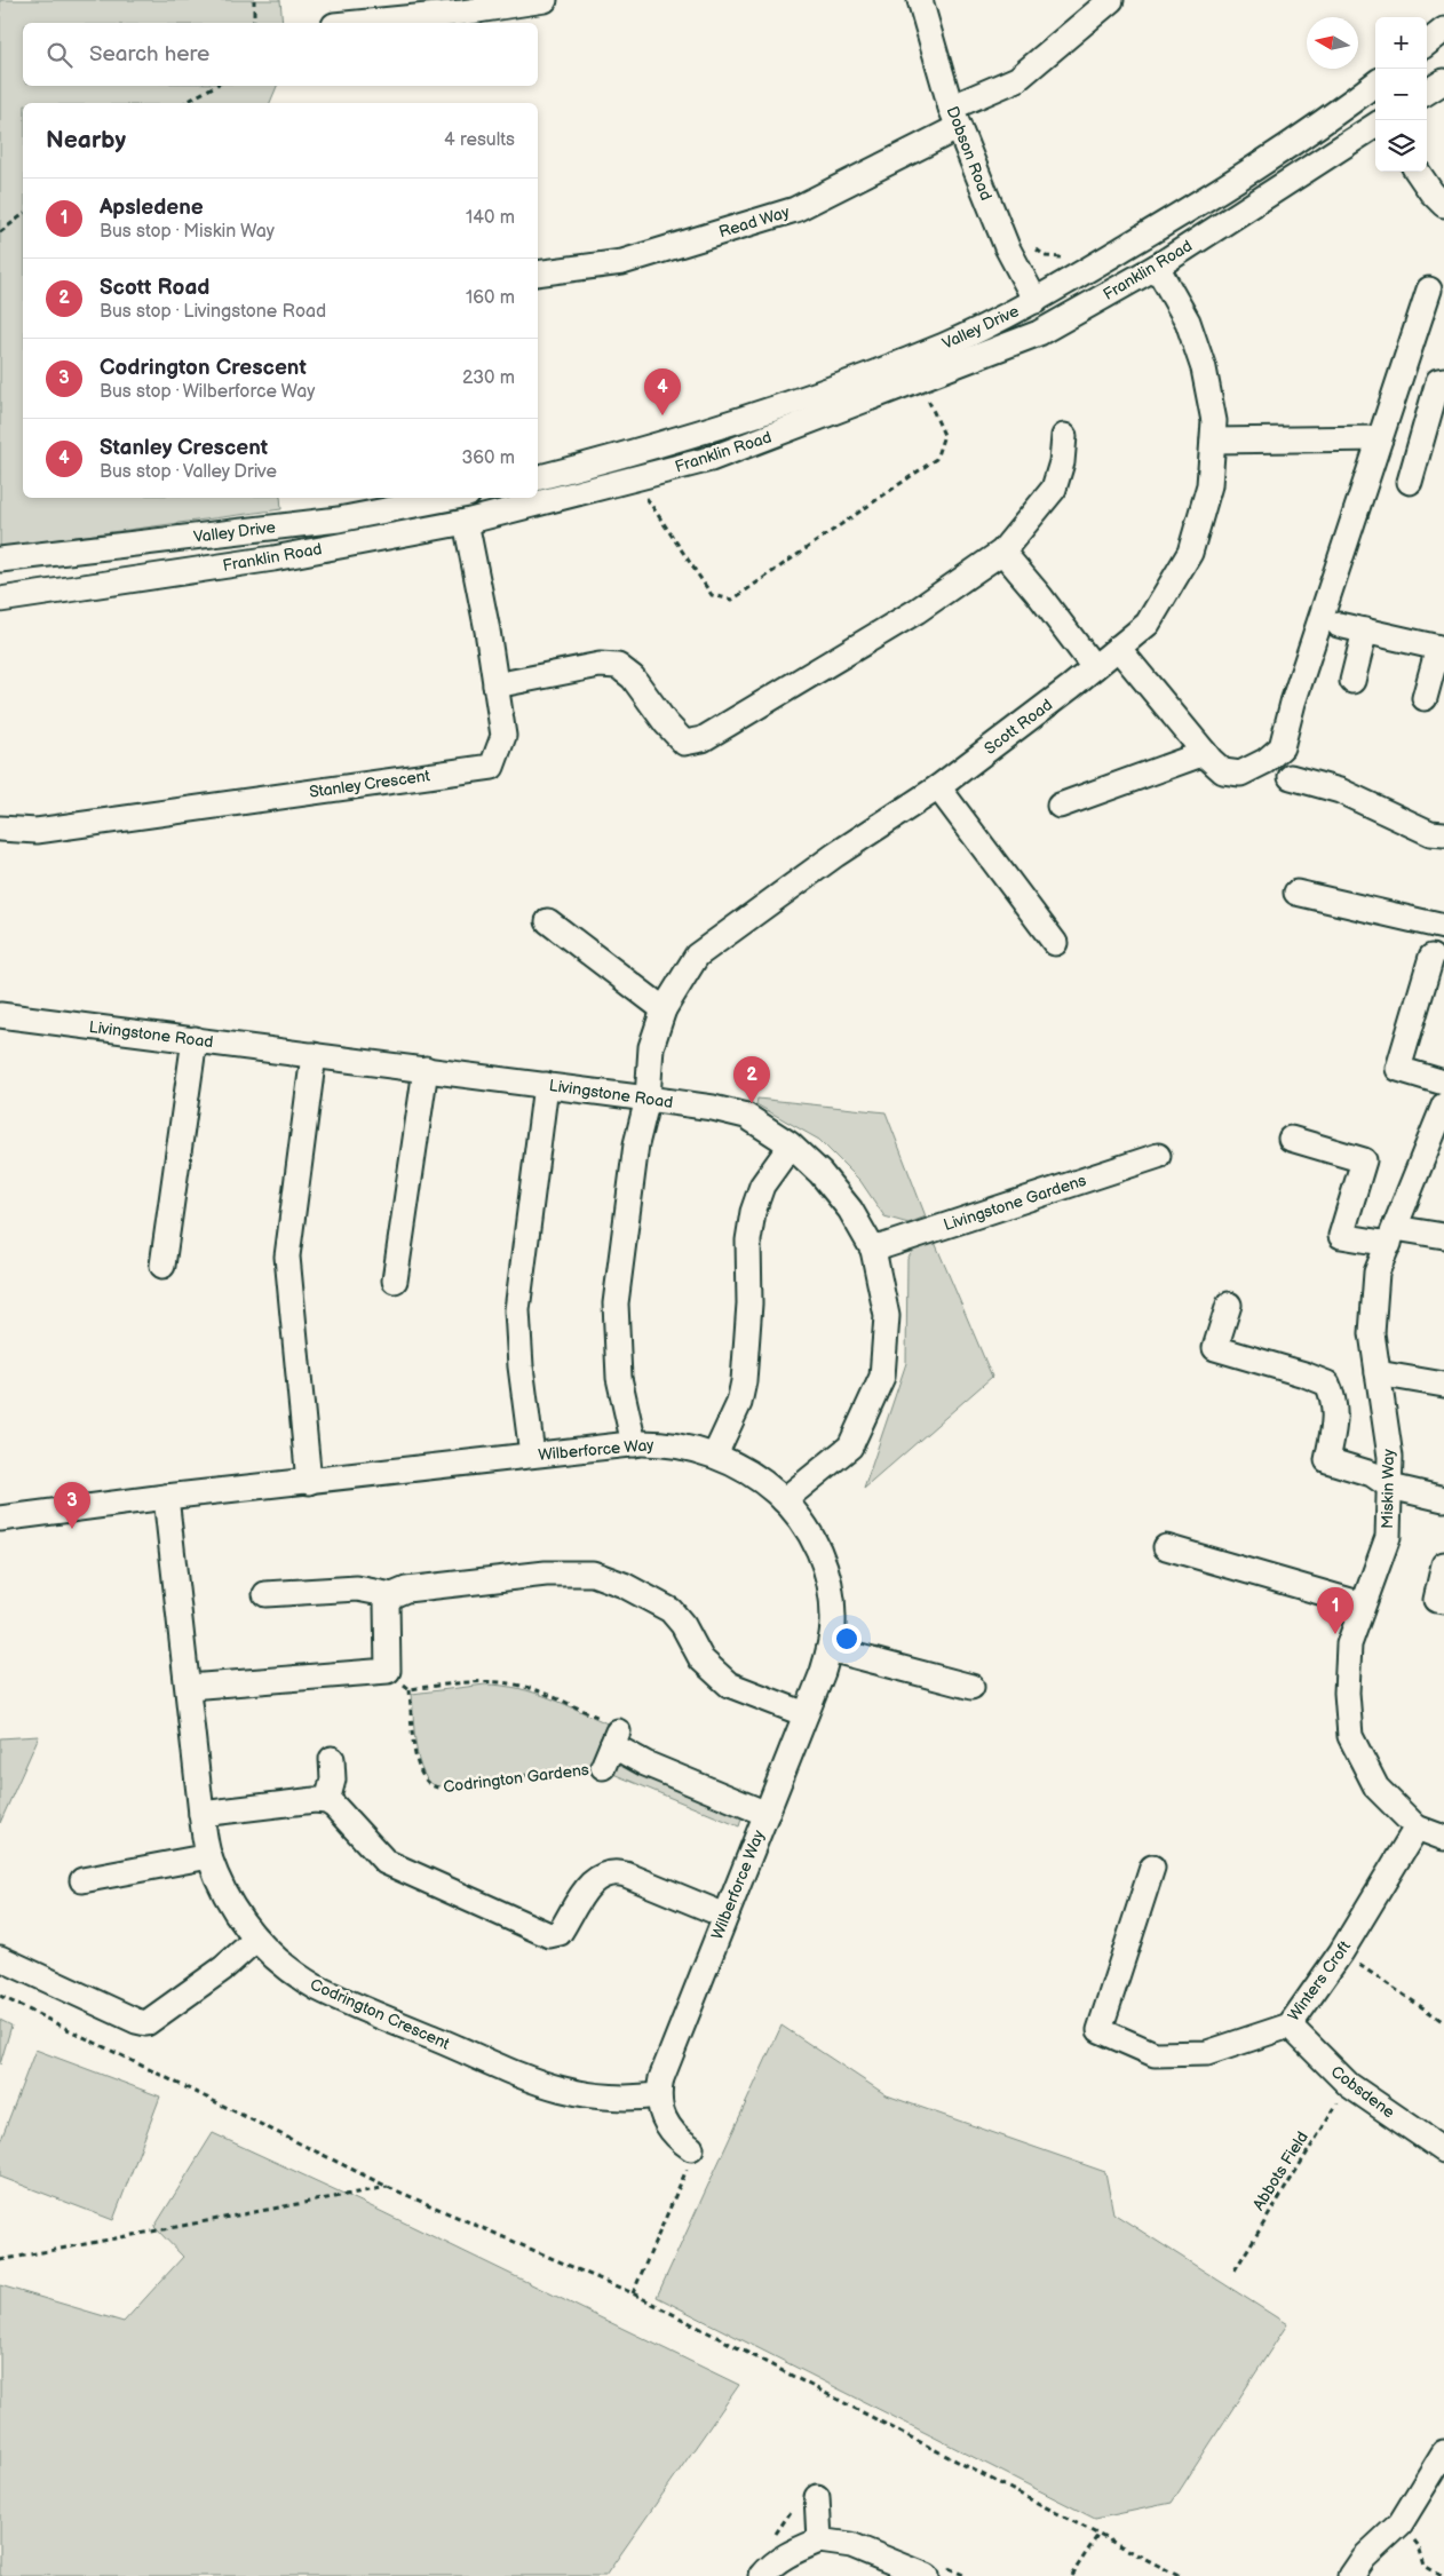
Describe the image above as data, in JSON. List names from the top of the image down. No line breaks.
{"streets":{"street":["Dobson Road","Read Way","Franklin Road","Valley Drive","Scott Road","Stanley Crescent","Livingstone Road","Livingstone Gardens","Wilberforce Way","Miskin Way","Winters Croft","Codrington Crescent","Cobsdene"],"path":["Codrington Gardens","Abbots Field"]},"crossings":[["Dobson Road","Read Way"],["Dobson Road","Valley Drive"],["Franklin Road","Scott Road"],["Franklin Road","Stanley Crescent"],["Scott Road","Livingstone Road"],["Scott Road","Wilberforce Way"],["Livingstone Road","Livingstone Gardens"],["Livingstone Road","Wilberforce Way"],["Wilberforce Way","Codrington Crescent"],["Miskin Way","Winters Croft"],["Winters Croft","Cobsdene"],["Cobsdene","Abbots Field"]],"north":"left","page":{"map_buttons":["+","−"],"search":"Search here","heading":["Nearby","4 results"],"list":[{"mark":"1","name":"Apsledene","note":"Bus stop · Miskin Way","value":"140 m"},{"mark":"2","name":"Scott Road","note":"Bus stop · Livingstone Road","value":"160 m"},{"mark":"3","name":"Codrington Crescent","note":"Bus stop · Wilberforce Way","value":"230 m"},{"mark":"4","name":"Stanley Crescent","note":"Bus stop · Valley Drive","value":"360 m"}],"pins":["4","2","3","1"]}}
